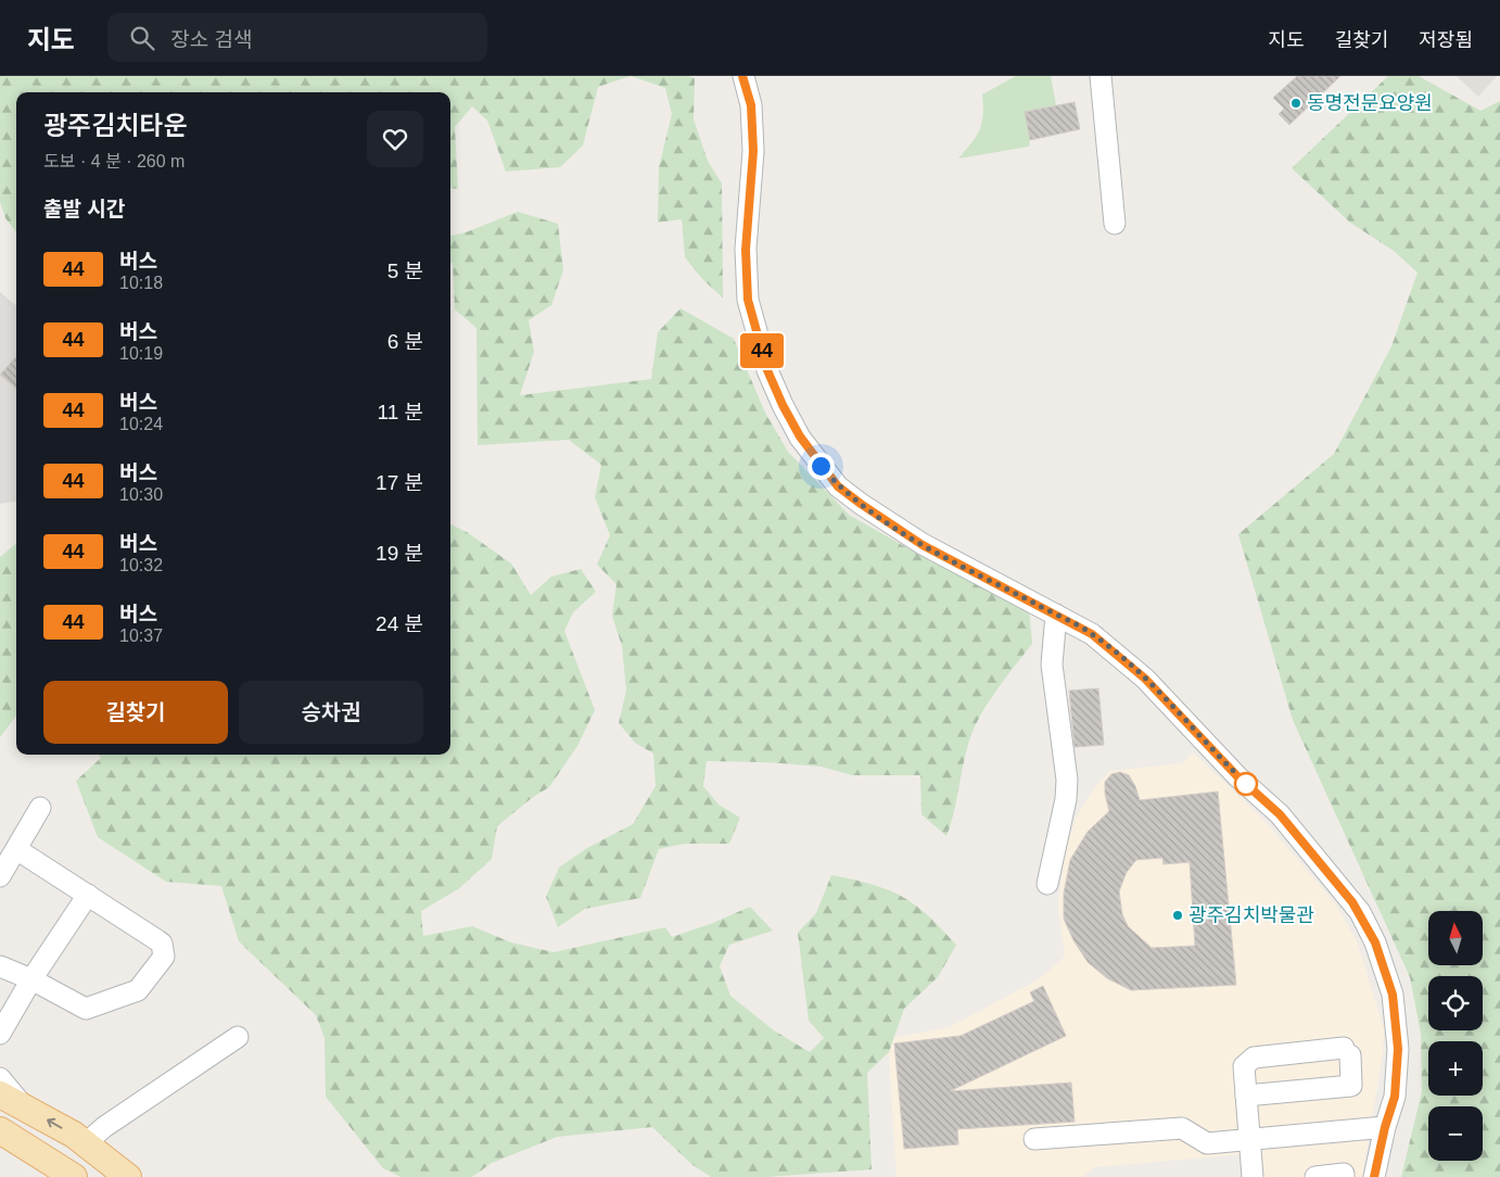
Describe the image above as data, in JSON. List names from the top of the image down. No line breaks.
{"places":["동명전문요양원","광주김치박물관"],"lines":["bus line 44"],"north":"top","page":{"header":"지도","search":"장소 검색","nav":["지도","길찾기","저장됨"],"on_map":"44","heading":[["광주김치타운","도보 · 4 분 · 260 m"],"출발 시간"],"list":[{"mark":"44","name":"버스","note":"10:18","value":"5 분"},{"mark":"44","name":"버스","note":"10:19","value":"6 분"},{"mark":"44","name":"버스","note":"10:24","value":"11 분"},{"mark":"44","name":"버스","note":"10:30","value":"17 분"},{"mark":"44","name":"버스","note":"10:32","value":"19 분"},{"mark":"44","name":"버스","note":"10:37","value":"24 분"}],"buttons":["길찾기","승차권"],"map_buttons":["+","−"]}}
